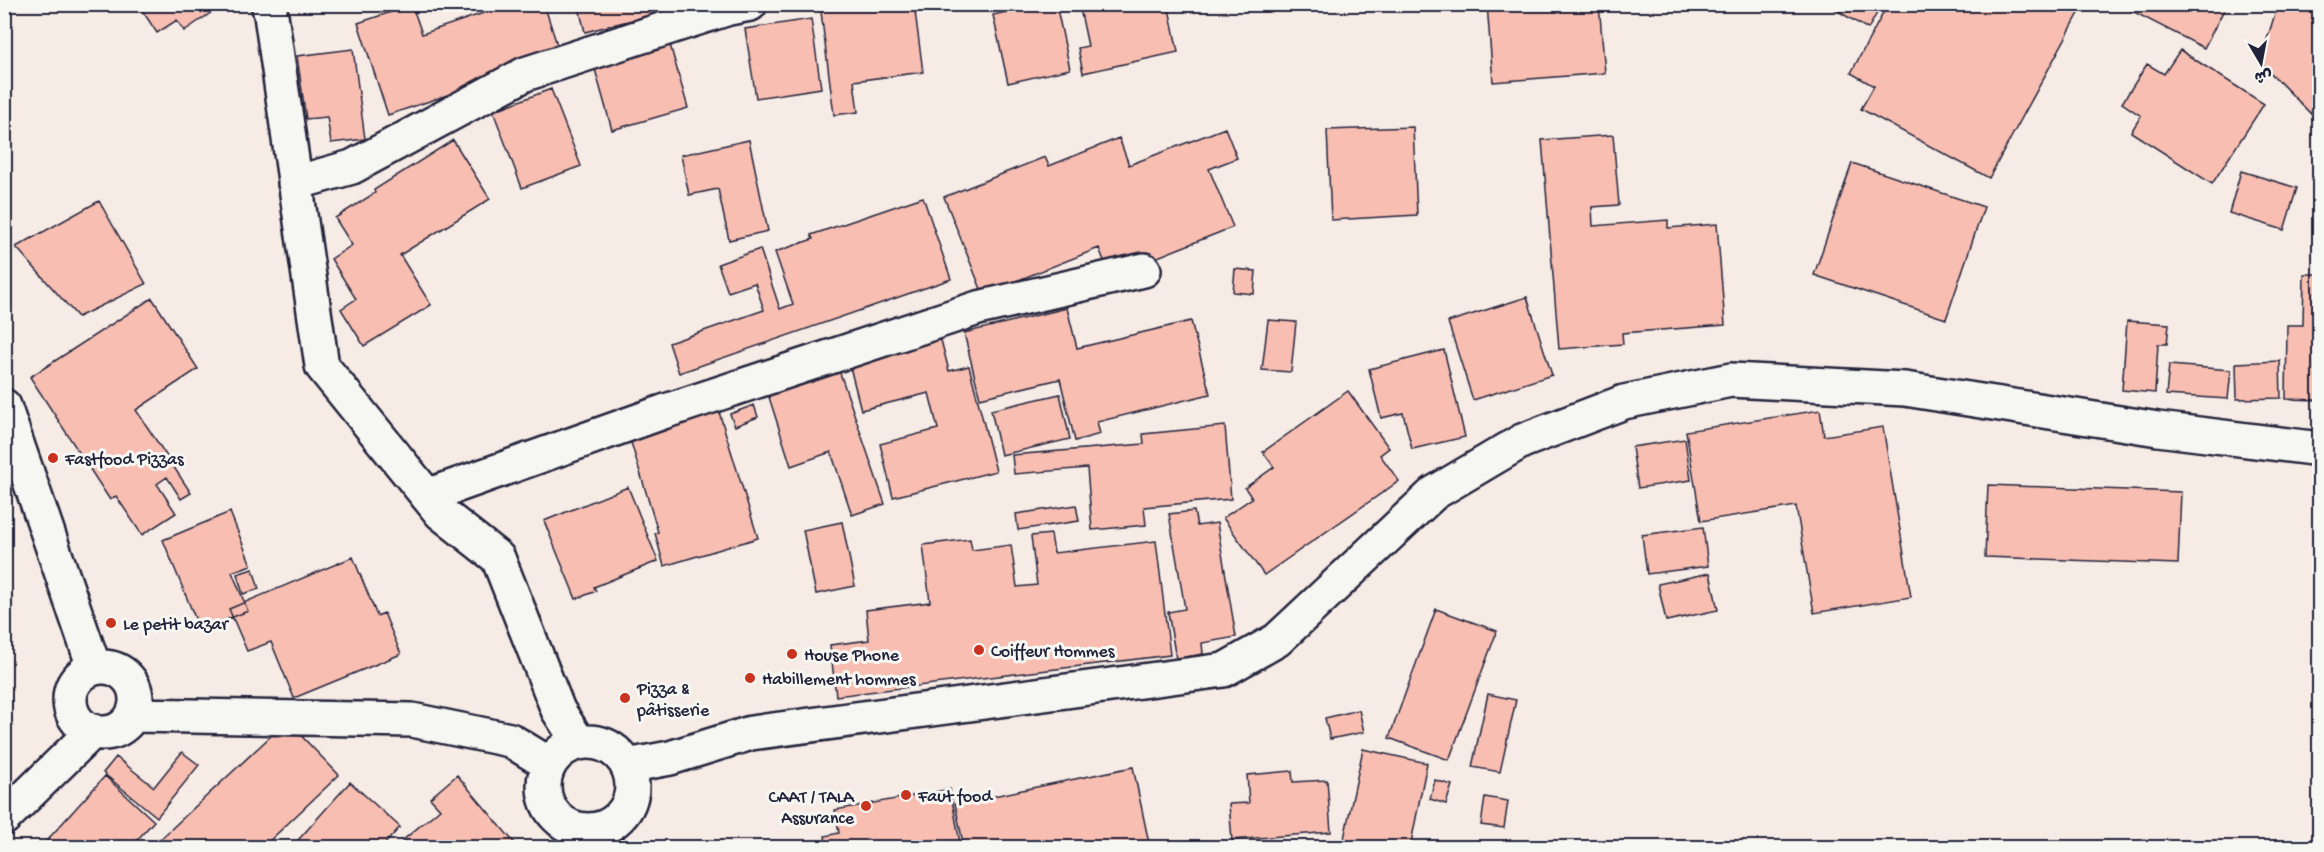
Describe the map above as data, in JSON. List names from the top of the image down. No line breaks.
{"places":["Fastfood Pizzas","Le petit bazar","Coiffeur Hommes","House Phone","Habillement hommes","Pizza & pâtisserie","Faut food","CAAT / TALA Assurance"],"north":"bottom"}
